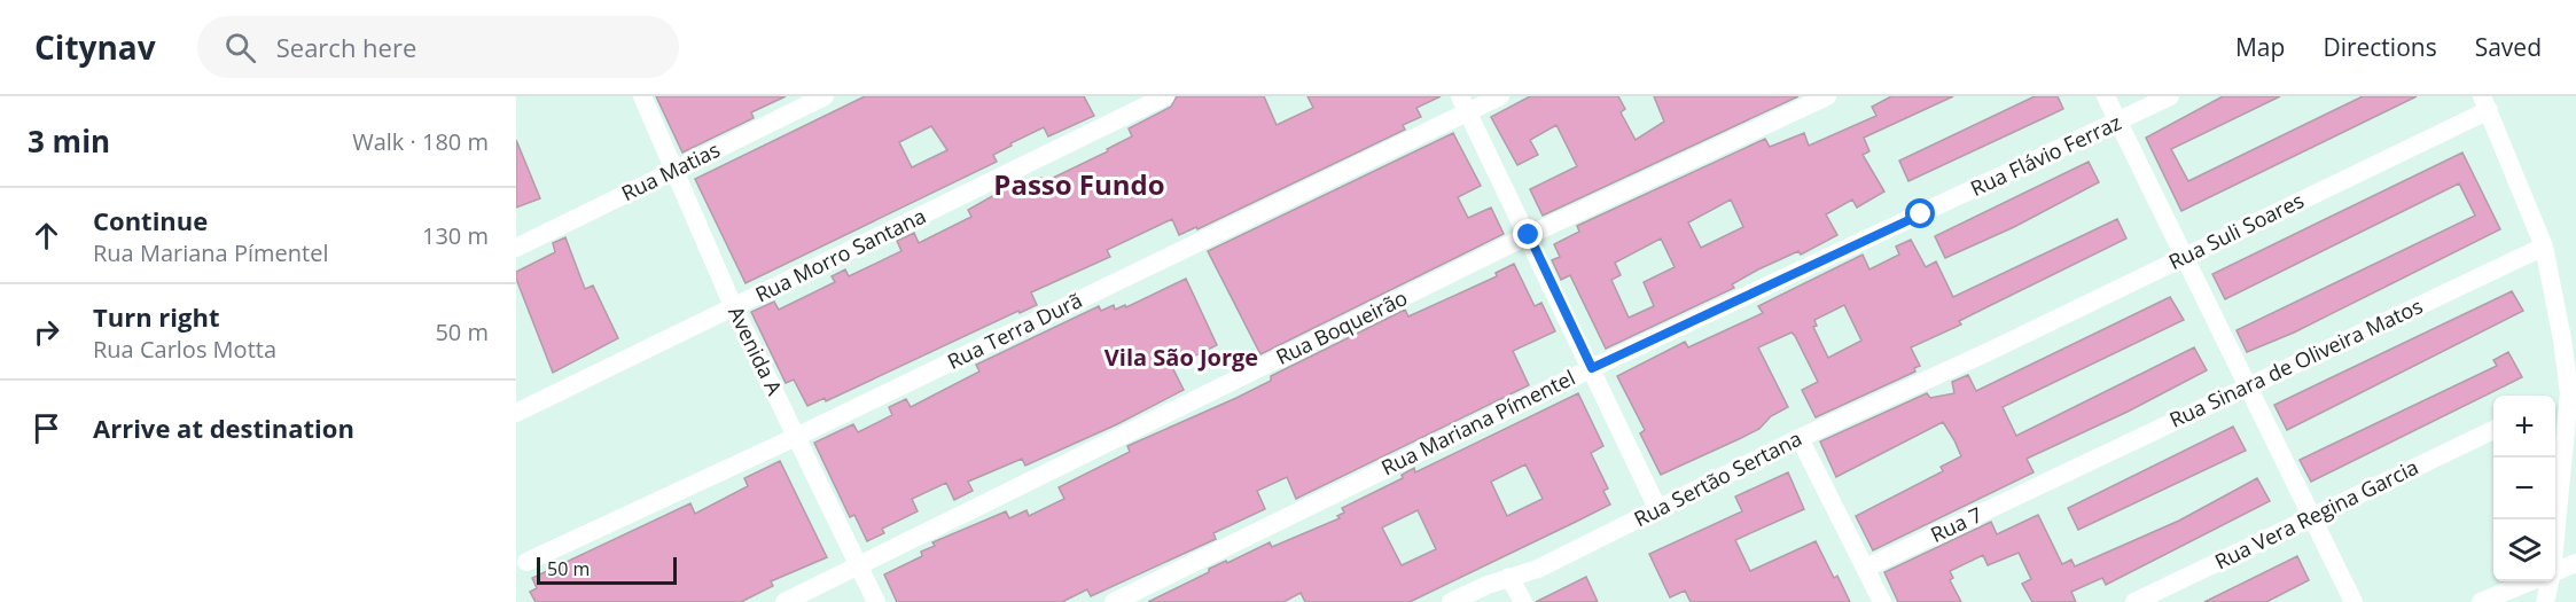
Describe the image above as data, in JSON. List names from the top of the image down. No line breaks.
{"streets":{"street":["Rua Flávio Ferraz","Rua Matias","Rua Suli Soares","Rua Morro Santana","Rua Boqueirão","Rua Terra Durã","Avenida A","Rua Sinara de Oliveira Matos","Rua Mariana Pímentel","Rua Sertão Sertana","Rua Vera Regina Garcia","Rua 7"]},"crossings":[["Rua Flávio Ferraz","Rua Mariana Pímentel"],["Rua Matias","Avenida A"],["Rua Suli Soares","Rua Sertão Sertana"],["Rua Morro Santana","Avenida A"],["Rua Boqueirão","Avenida A"],["Rua Terra Durã","Avenida A"],["Rua Sinara de Oliveira Matos","Rua 7"]],"districts":["Passo Fundo","Vila São Jorge"],"scale_bar":"50 m","page":{"header":"Citynav","search":"Search here","nav":["Map","Directions","Saved"],"heading":["3 min","Walk · 180 m"],"list":[["Continue","Rua Mariana Pímentel","130 m"],["Turn right","Rua Carlos Motta","50 m"],"Arrive at destination"],"map_buttons":["+","−"],"scale":"50 m"}}
